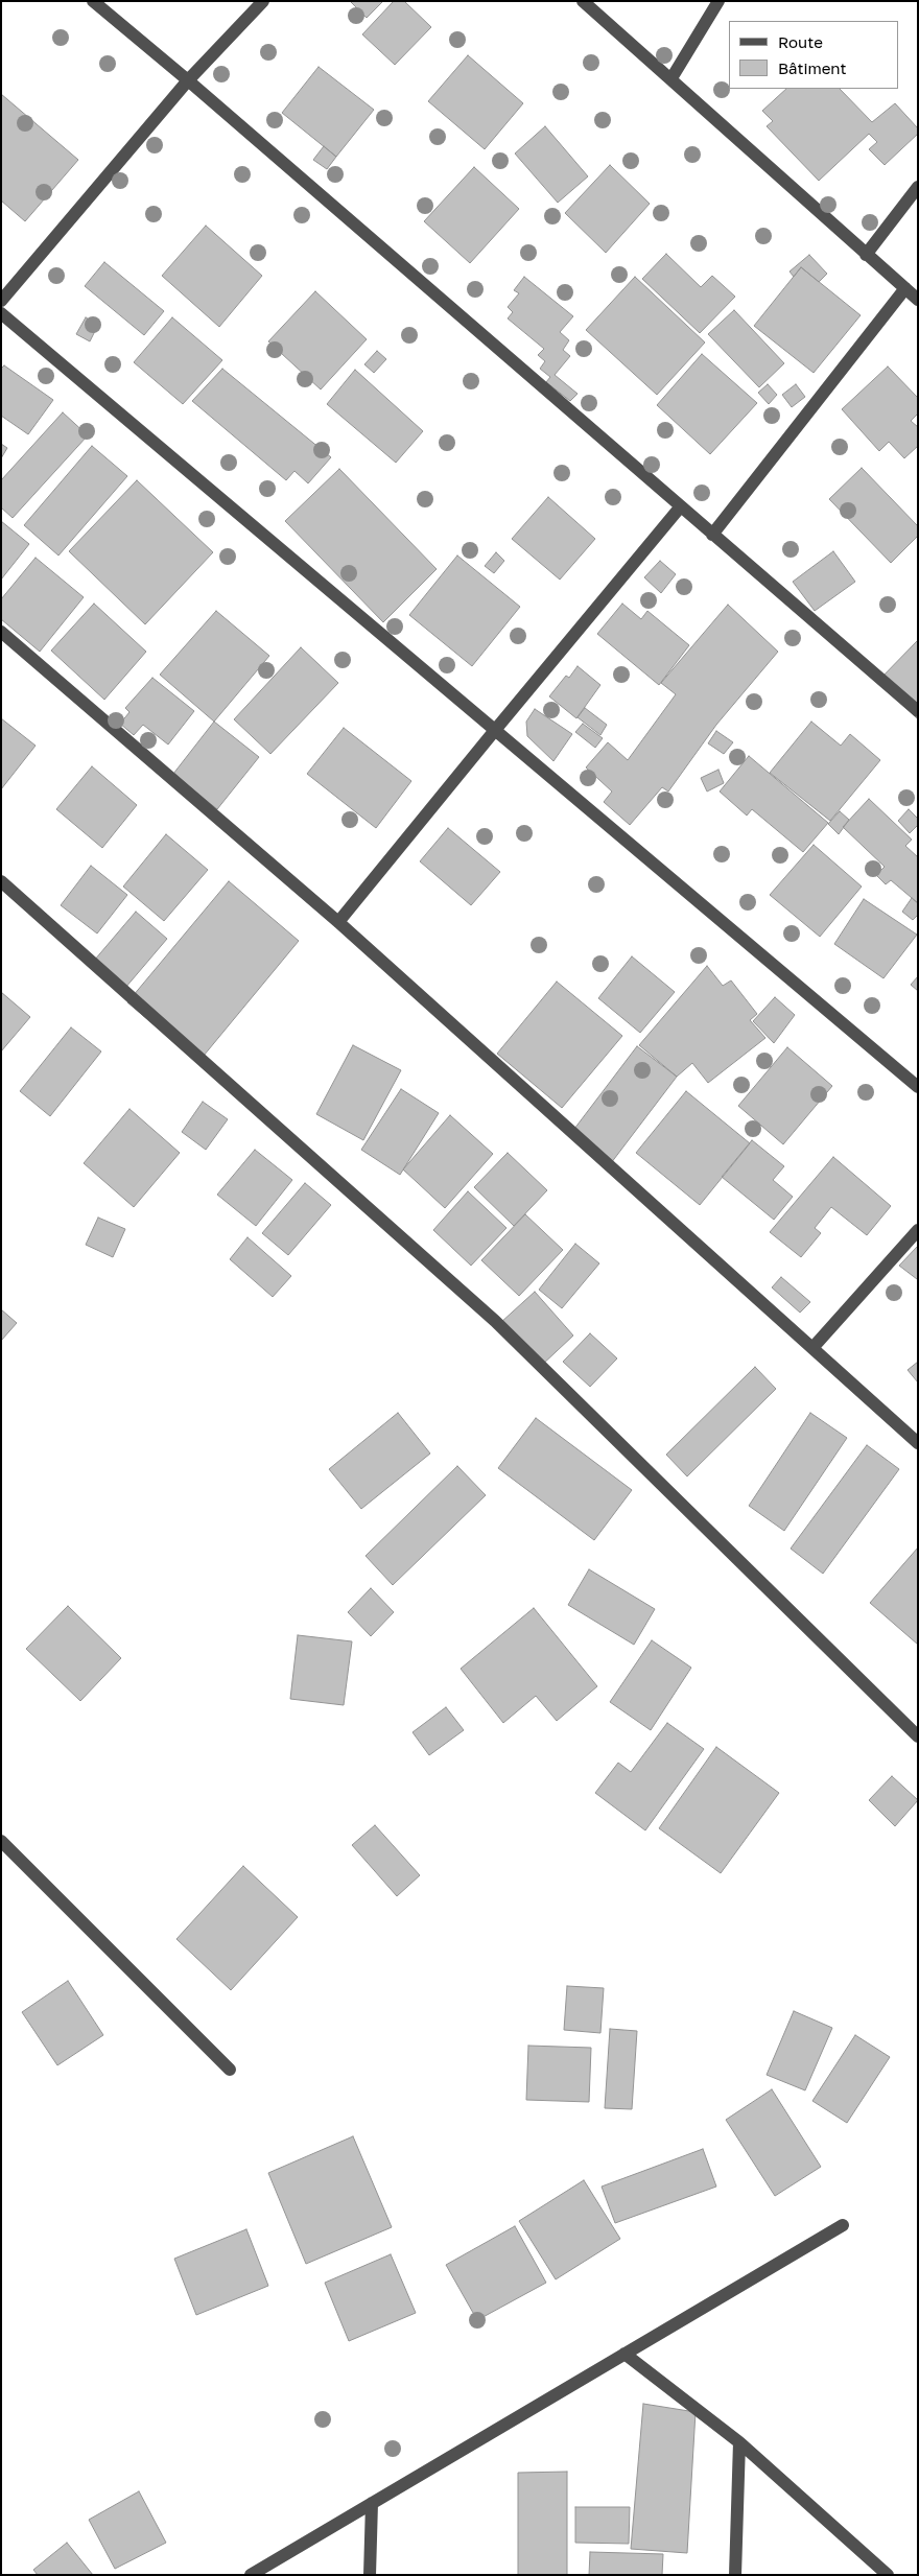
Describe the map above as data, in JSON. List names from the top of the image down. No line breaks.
{"legend":["Route","Bâtiment"]}
